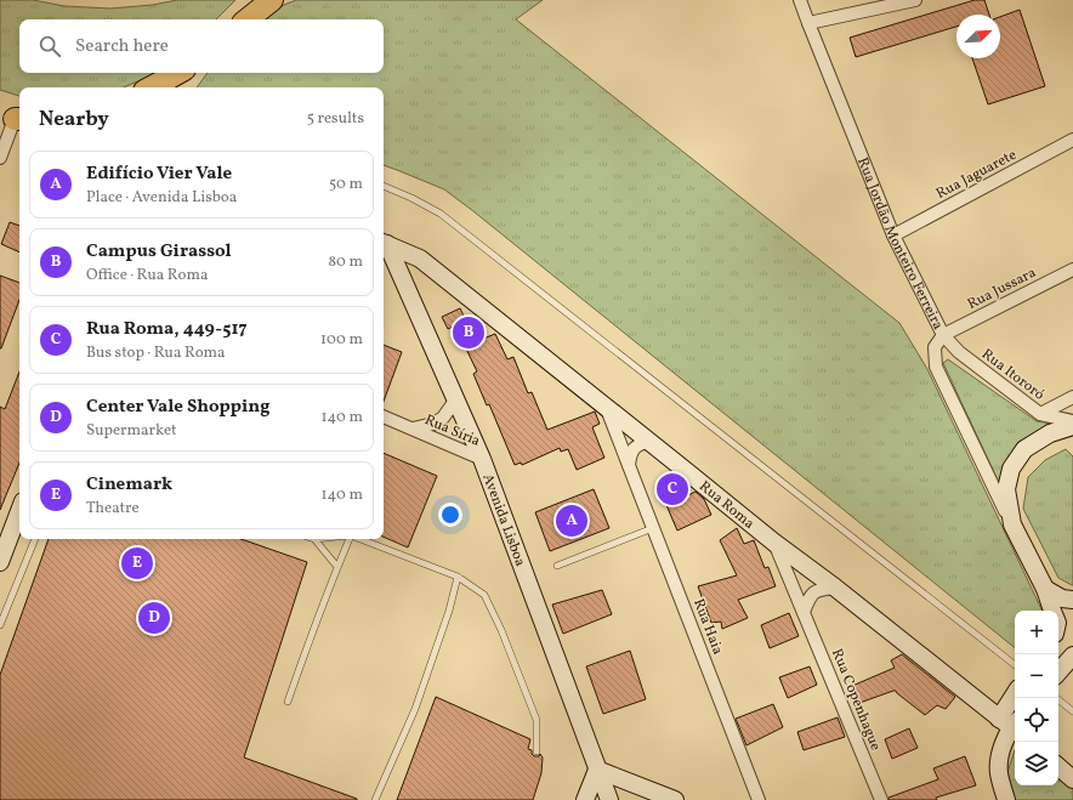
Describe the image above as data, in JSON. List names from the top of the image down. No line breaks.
{"streets":{"main road":["Rua Jordão Monteiro Ferreira","Rua Roma","Avenida Lisboa"],"street":["Rua Jaguarete","Rua Jussara","Rua Itororó","Rua Síria","Rua Haia","Rua Copenhague"]},"crossings":[["Rua Jaguarete","Rua Jordão Monteiro Ferreira"],["Rua Jordão Monteiro Ferreira","Rua Jussara"],["Rua Jordão Monteiro Ferreira","Rua Itororó"],["Rua Jussara","Rua Itororó"],["Rua Síria","Avenida Lisboa"],["Rua Roma","Avenida Lisboa"],["Rua Roma","Rua Haia"],["Rua Roma","Rua Copenhague"]],"north":"top right","page":{"search":"Search here","heading":["Nearby","5 results"],"list":[{"mark":"A","name":"Edifício Vier Vale","note":"Place · Avenida Lisboa","value":"50 m"},{"mark":"B","name":"Campus Girassol","note":"Office · Rua Roma","value":"80 m"},{"mark":"C","name":"Rua Roma, 449-517","note":"Bus stop · Rua Roma","value":"100 m"},{"mark":"D","name":"Center Vale Shopping","note":"Supermarket","value":"140 m"},{"mark":"E","name":"Cinemark","note":"Theatre","value":"140 m"}],"pins":["B","C","A","E","D"],"map_buttons":["+","−"]}}
